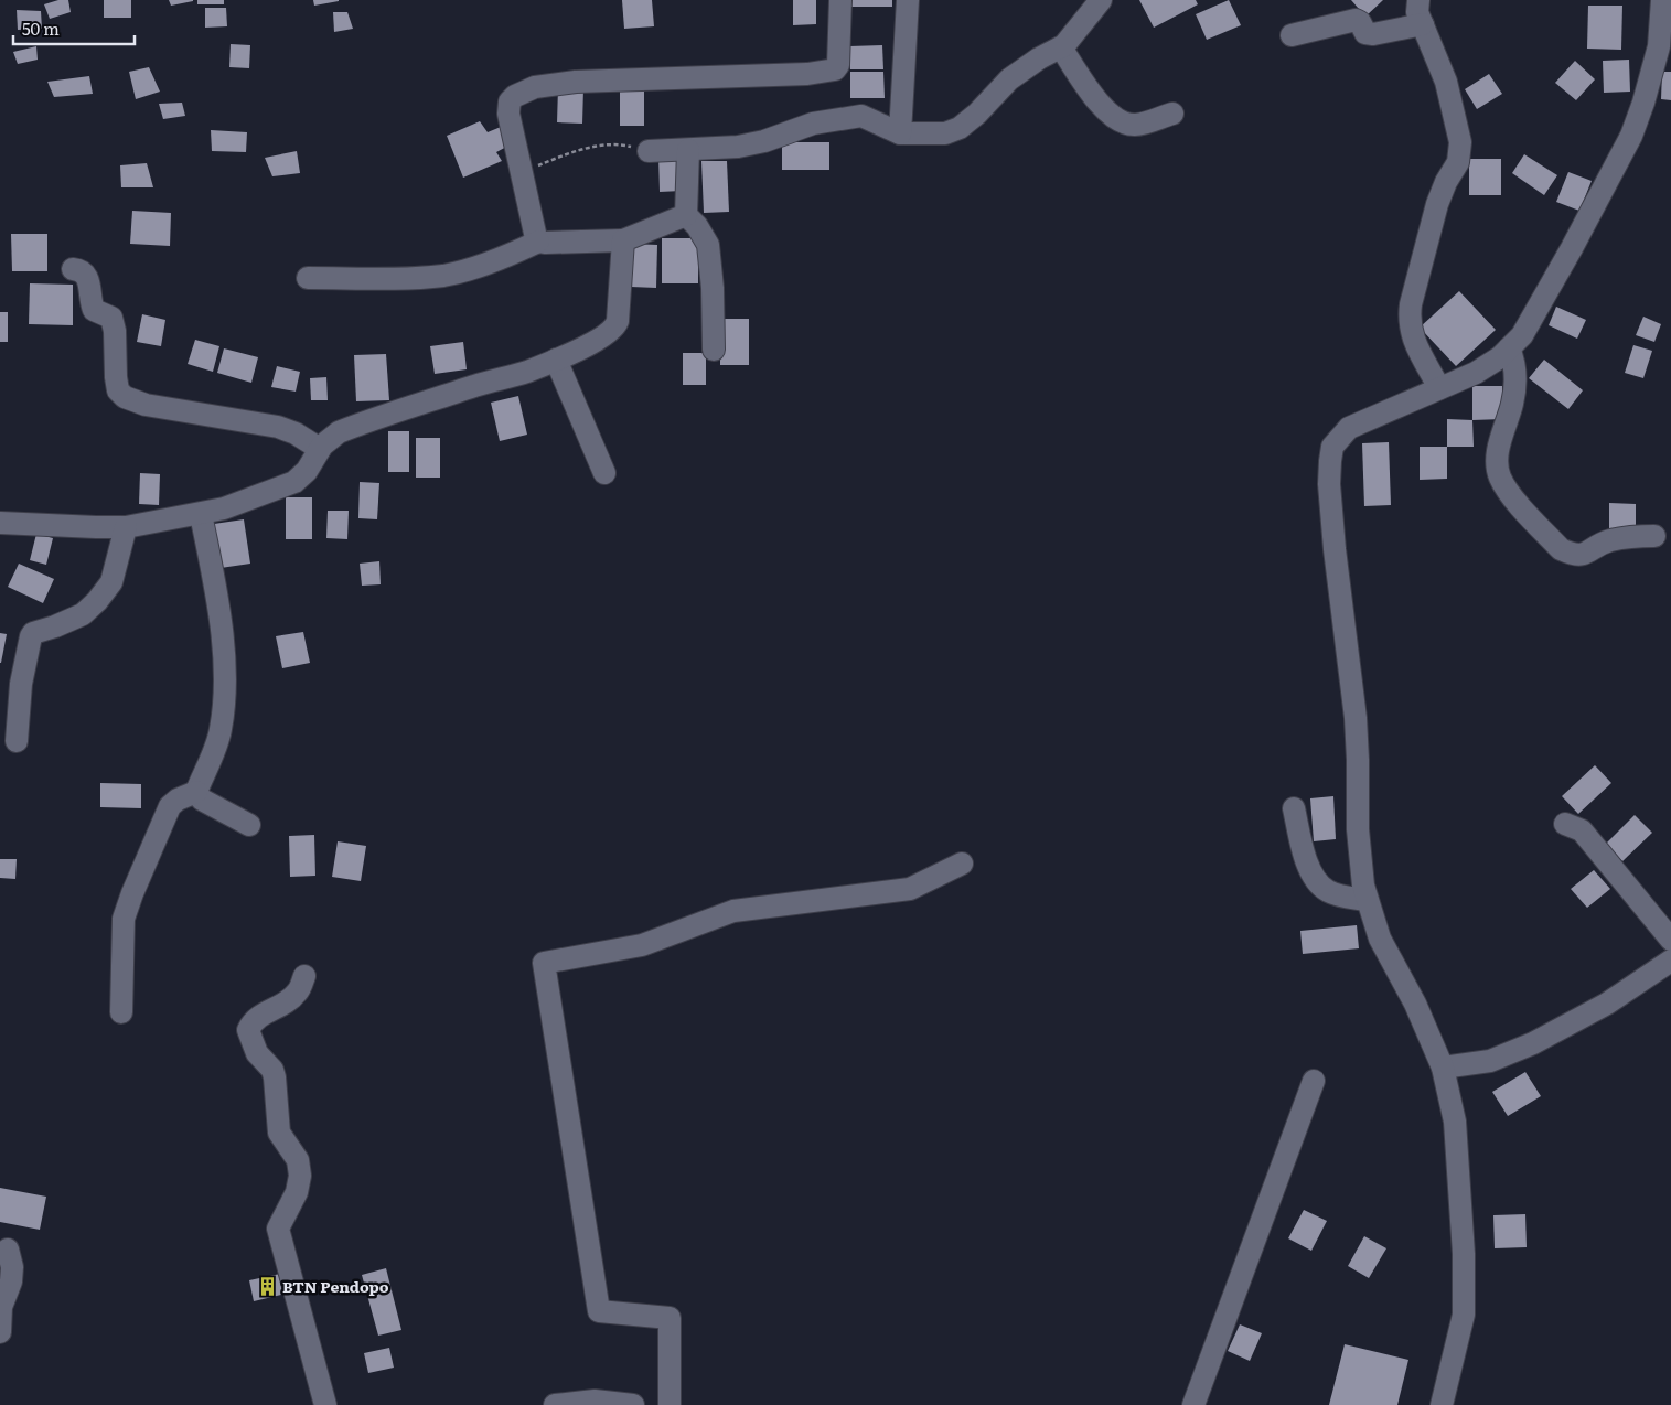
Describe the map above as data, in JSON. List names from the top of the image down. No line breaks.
{"places":{"building":["BTN Pendopo"]},"scale_bar":"50 m"}
